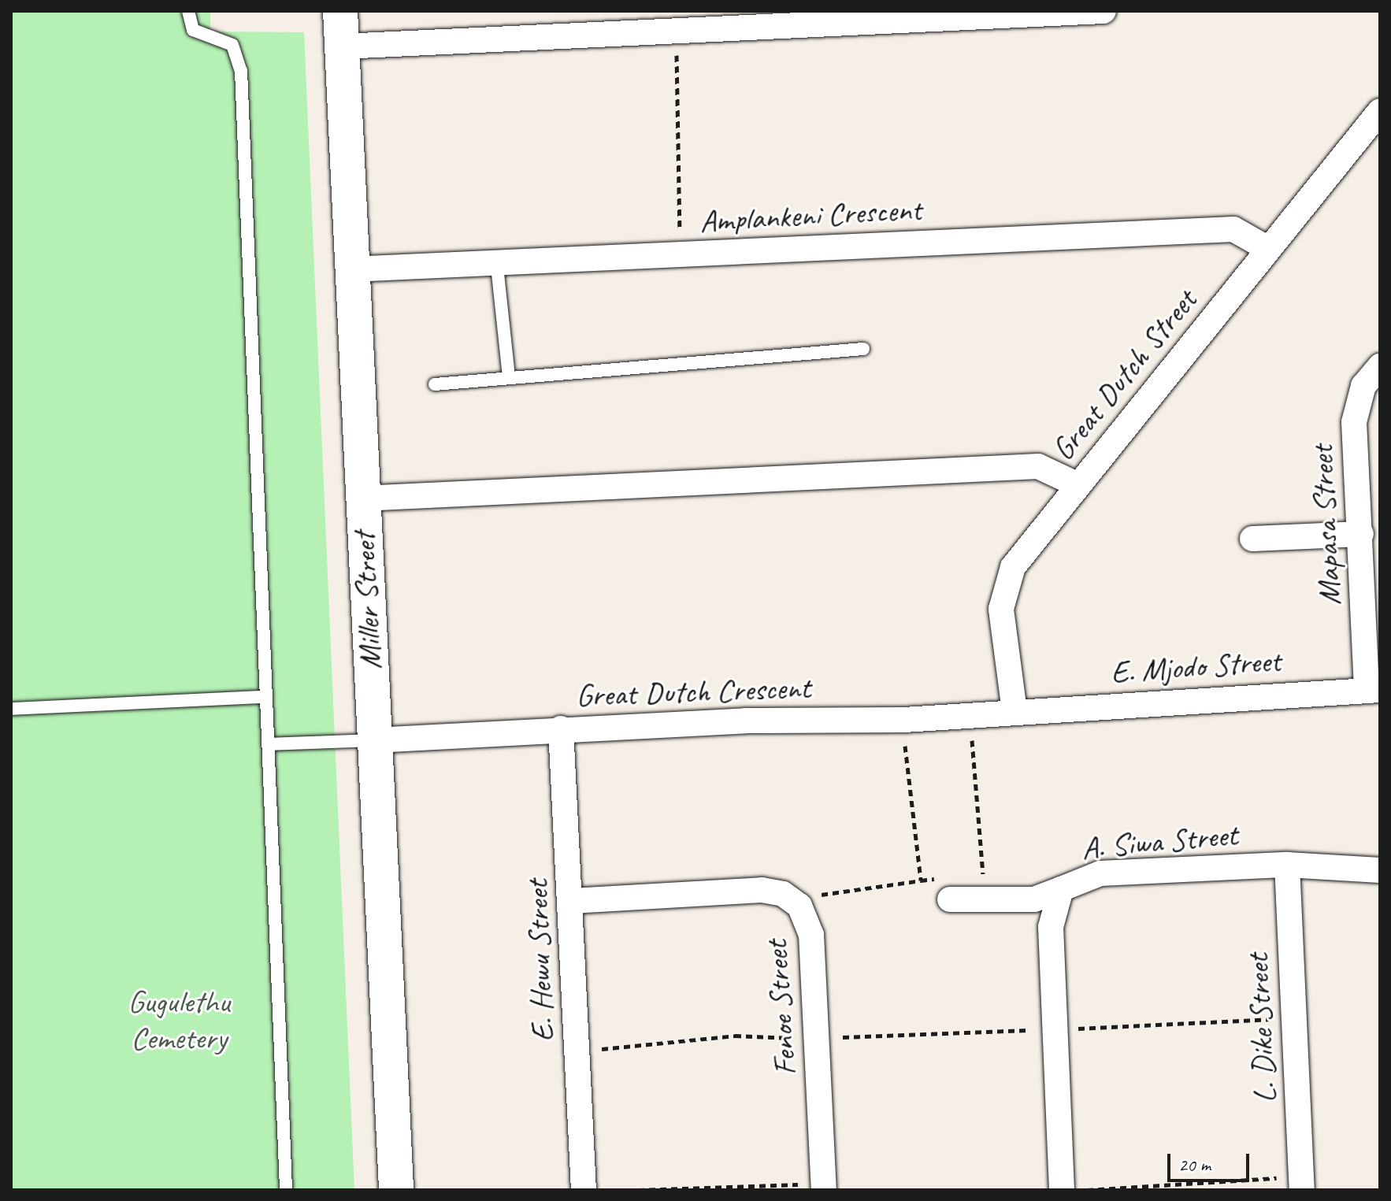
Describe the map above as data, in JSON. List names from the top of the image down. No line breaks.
{"streets":{"street":["Amplankeni Crescent","Great Dutch Street","Mapasa Street","Miller Street","E. Mjodo Street","Great Dutch Crescent","A. Siwa Street","E. Hewu Street","Fenoe Street","L. Dike Street"]},"crossings":[["Amplankeni Crescent","Great Dutch Street"],["Amplankeni Crescent","Miller Street"],["Great Dutch Street","E. Mjodo Street"],["Great Dutch Street","Great Dutch Crescent"],["Mapasa Street","E. Mjodo Street"],["Miller Street","Great Dutch Crescent"],["E. Mjodo Street","Great Dutch Crescent"],["Great Dutch Crescent","E. Hewu Street"],["A. Siwa Street","L. Dike Street"],["E. Hewu Street","Fenoe Street"]],"parks":["Gugulethu Cemetery"],"scale_bar":"20 m"}
